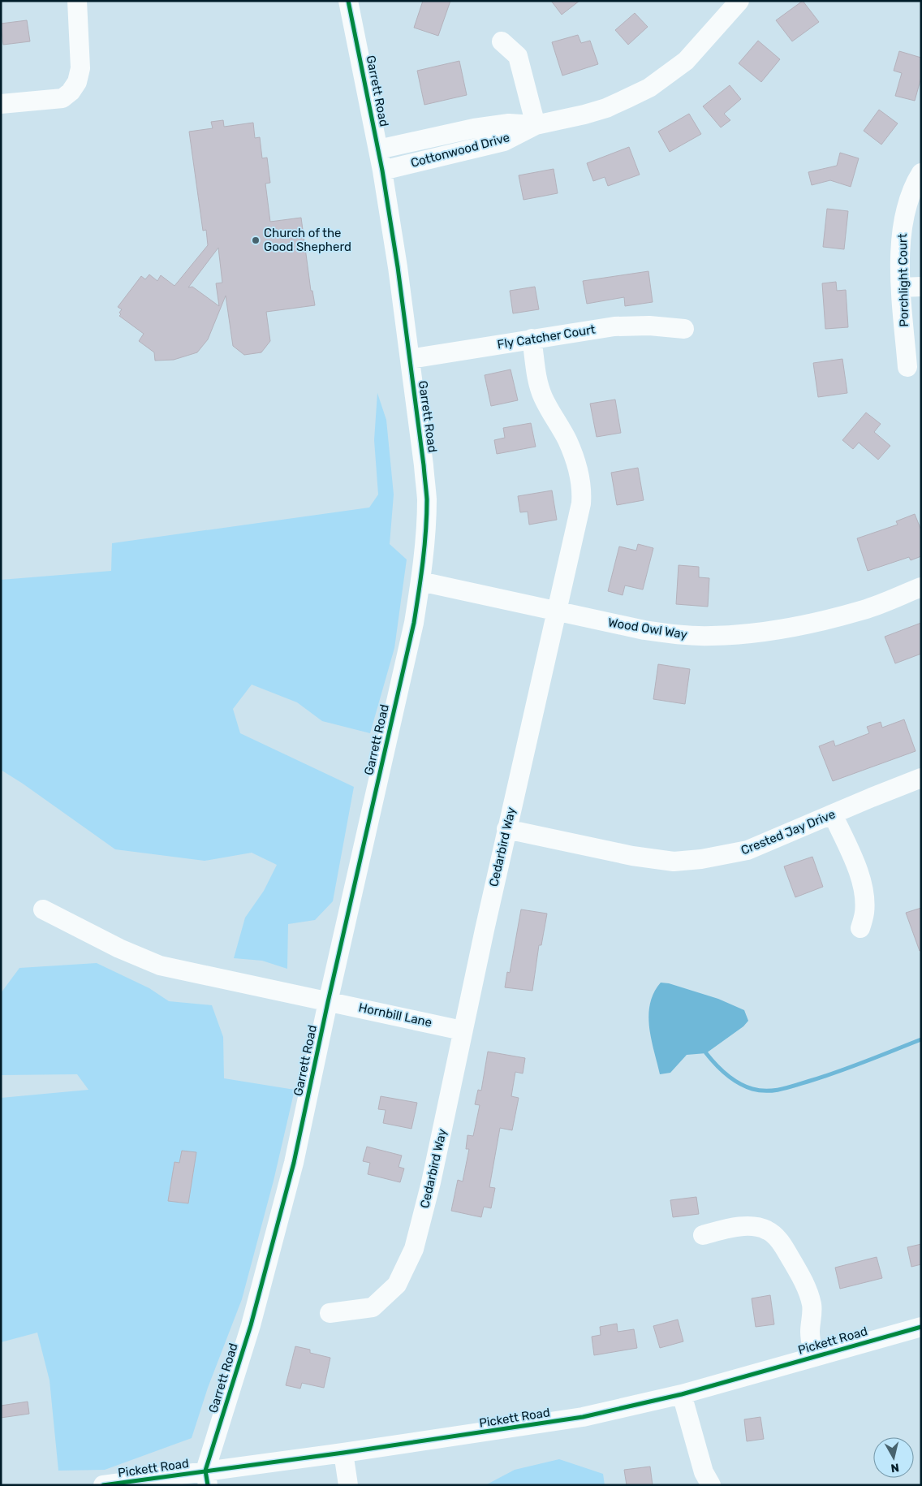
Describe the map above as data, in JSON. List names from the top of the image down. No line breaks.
{"streets":{"street":["Garrett Road","Cottonwood Drive","Porchlight Court","Fly Catcher Court","Wood Owl Way","Crested Jay Drive","Cedarbird Way","Hornbill Lane","Pickett Road"]},"crossings":[["Garrett Road","Cottonwood Drive"],["Garrett Road","Fly Catcher Court"],["Garrett Road","Wood Owl Way"],["Garrett Road","Hornbill Lane"],["Garrett Road","Pickett Road"],["Fly Catcher Court","Cedarbird Way"],["Wood Owl Way","Cedarbird Way"],["Crested Jay Drive","Cedarbird Way"],["Cedarbird Way","Hornbill Lane"]],"places":["Church of the Good Shepherd"],"north":"bottom"}
